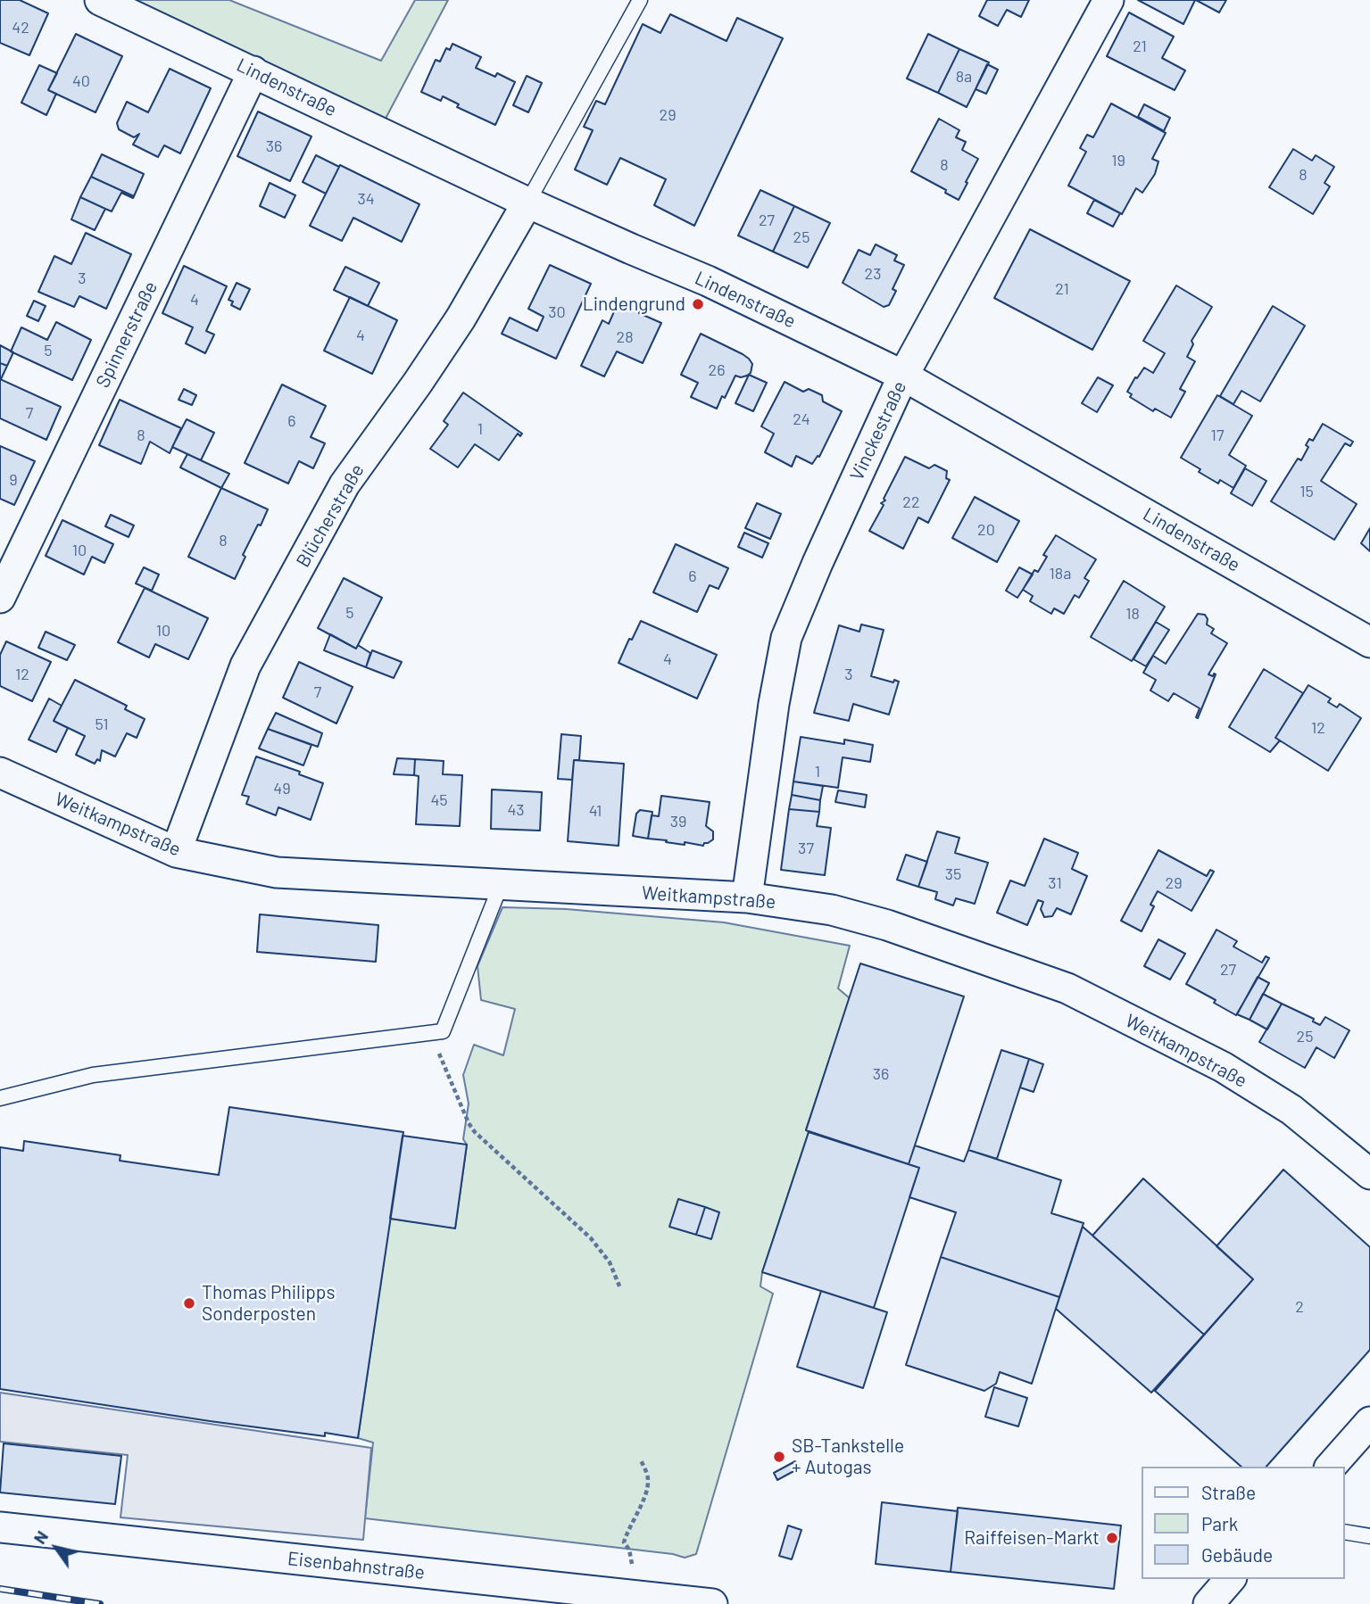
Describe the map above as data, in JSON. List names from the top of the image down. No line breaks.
{"streets":{"street":["Lindenstraße","Spinnerstraße","Vinckestraße","Blücherstraße","Weitkampstraße","Eisenbahnstraße"]},"crossings":[["Lindenstraße","Spinnerstraße"],["Lindenstraße","Vinckestraße"],["Lindenstraße","Blücherstraße"],["Vinckestraße","Weitkampstraße"],["Blücherstraße","Weitkampstraße"]],"places":["Lindengrund","Thomas Philipps Sonderposten","SB-Tankstelle + Autogas","Raiffeisen-Markt"],"house_numbers":["42","21","8a","40","29","36","19","8","8","34","27","25","23","3","21","4","30","4","28","5","26","7","24","6","1","8","17","9","15","22","20","8","10","18a","6","5","18","10","4","12","3","7","51","12","1","49","45","43","41","39","37","35","31","29","27","25","36","2"],"legend":["Straße","Park","Gebäude"],"north":"top left"}
